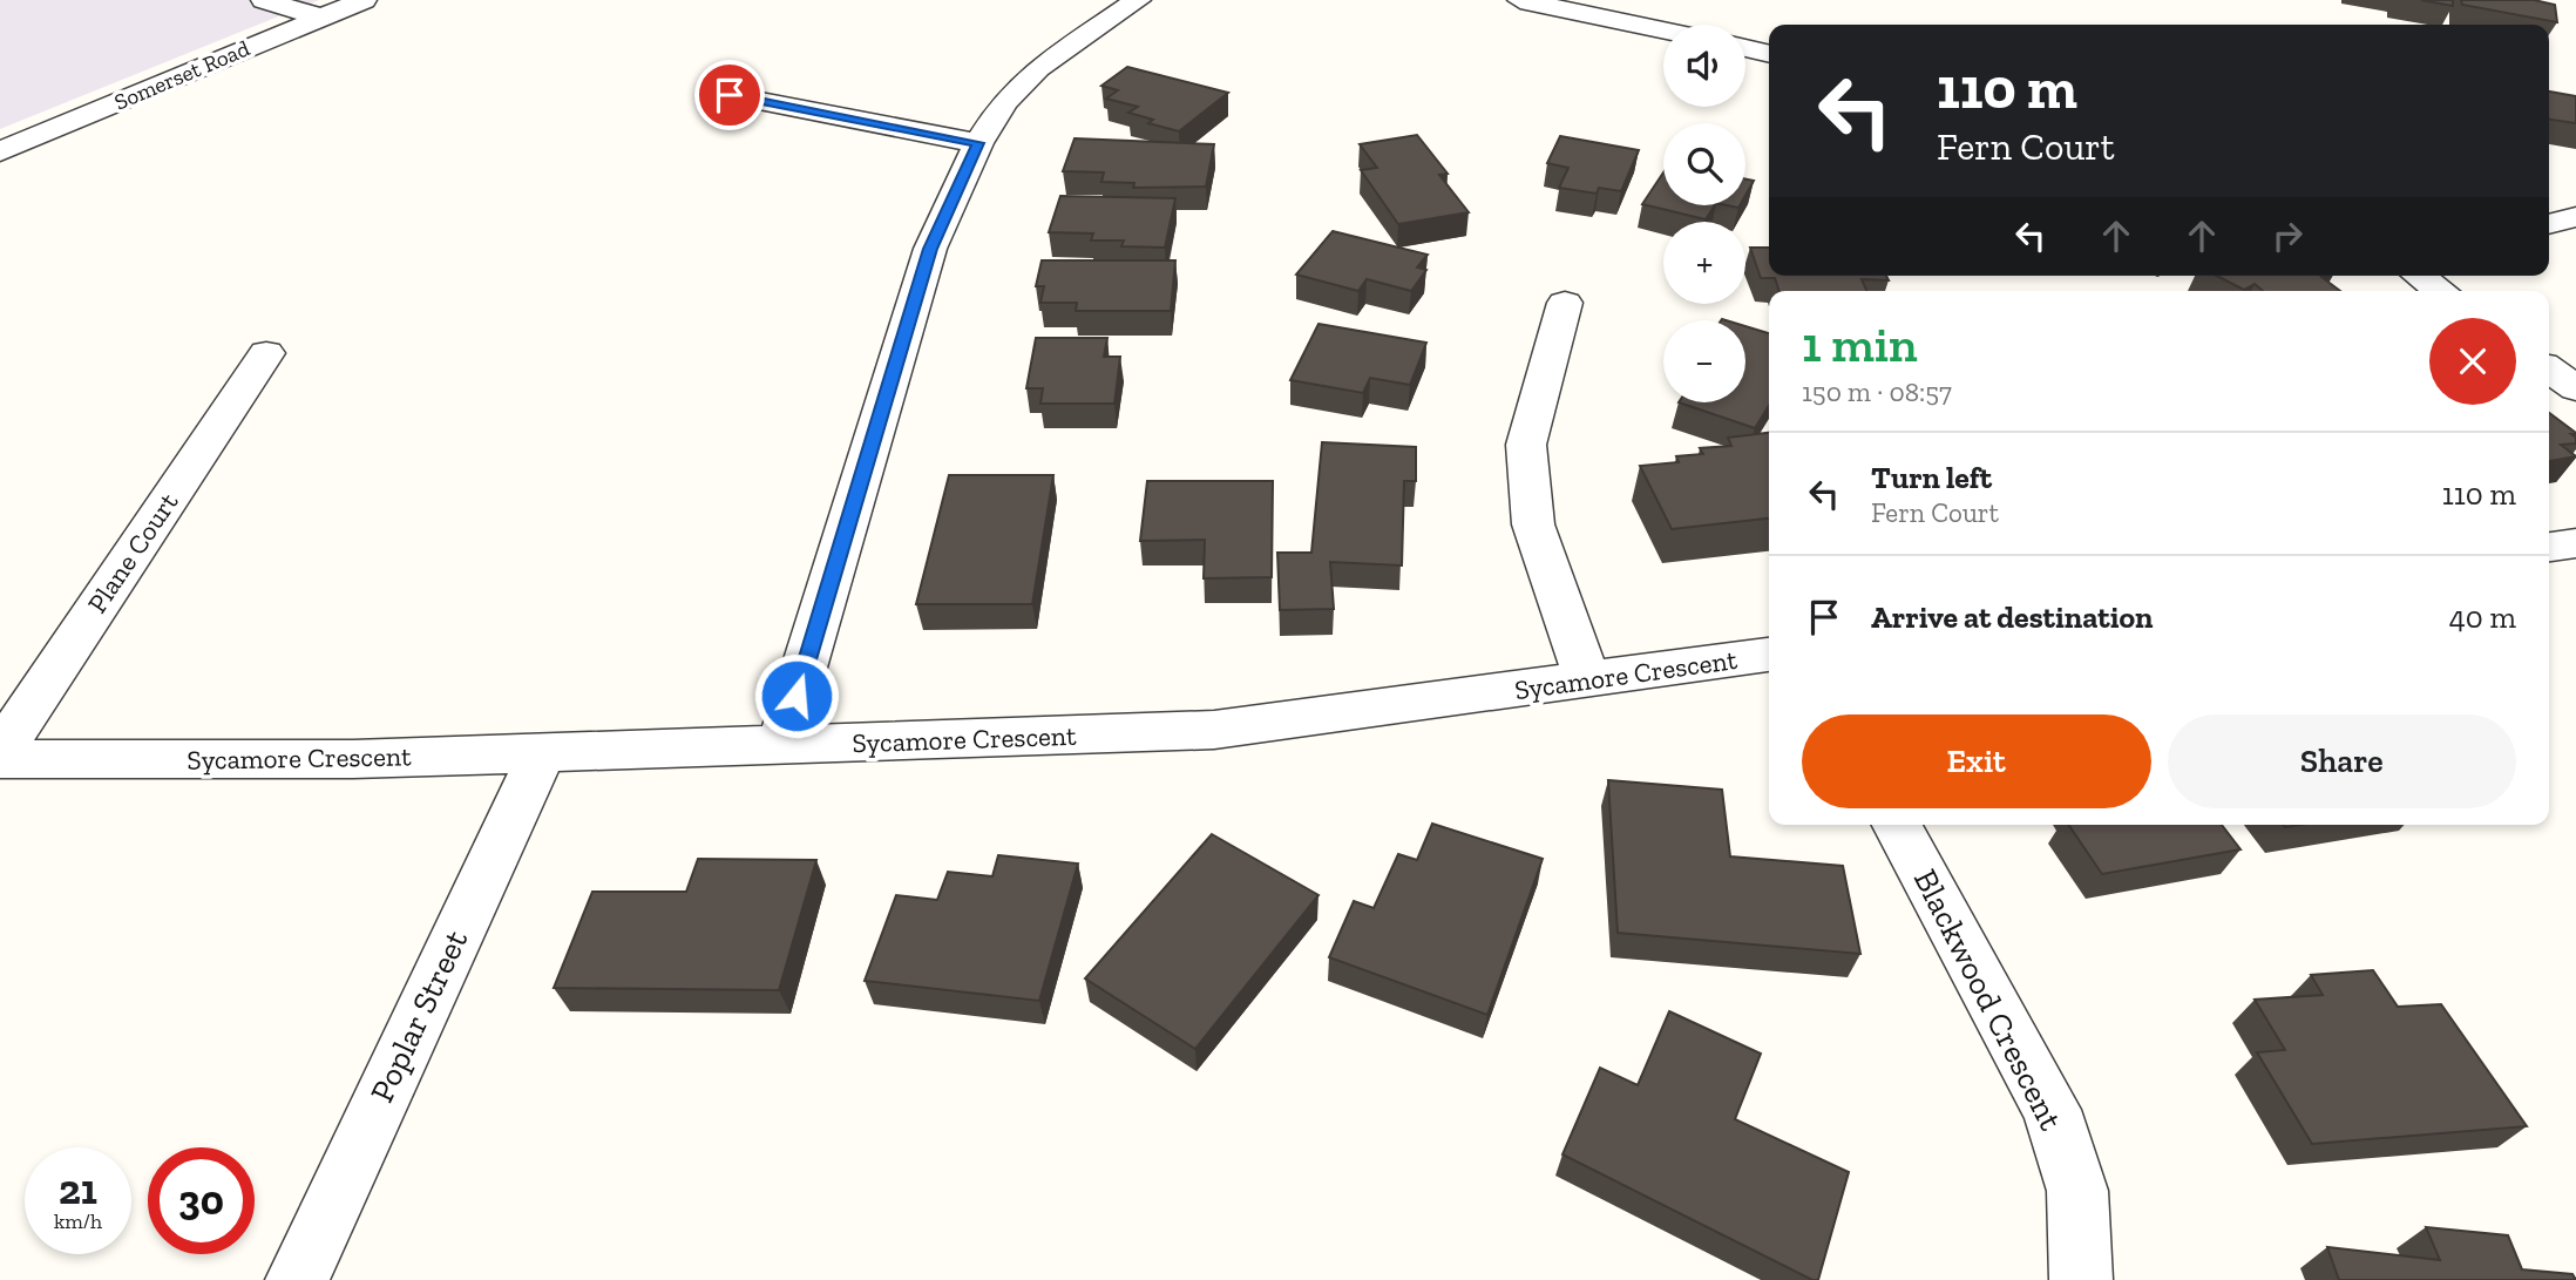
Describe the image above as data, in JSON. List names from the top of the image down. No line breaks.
{"streets":{"street":["Somerset Road","Plane Court","Sycamore Crescent","Blackwood Crescent","Poplar Street"]},"crossings":[["Sycamore Crescent","Poplar Street"]],"page":{"map_buttons":["+","−"],"turn":["110 m","Fern Court"],"heading":["1 min","150 m · 08:57"],"list":[{"name":"Turn left","note":"Fern Court","value":"110 m"},{"name":"Arrive at destination","value":"40 m"}],"buttons":["Exit","Share"],"speed":"21 km/h","limit":"30"}}
